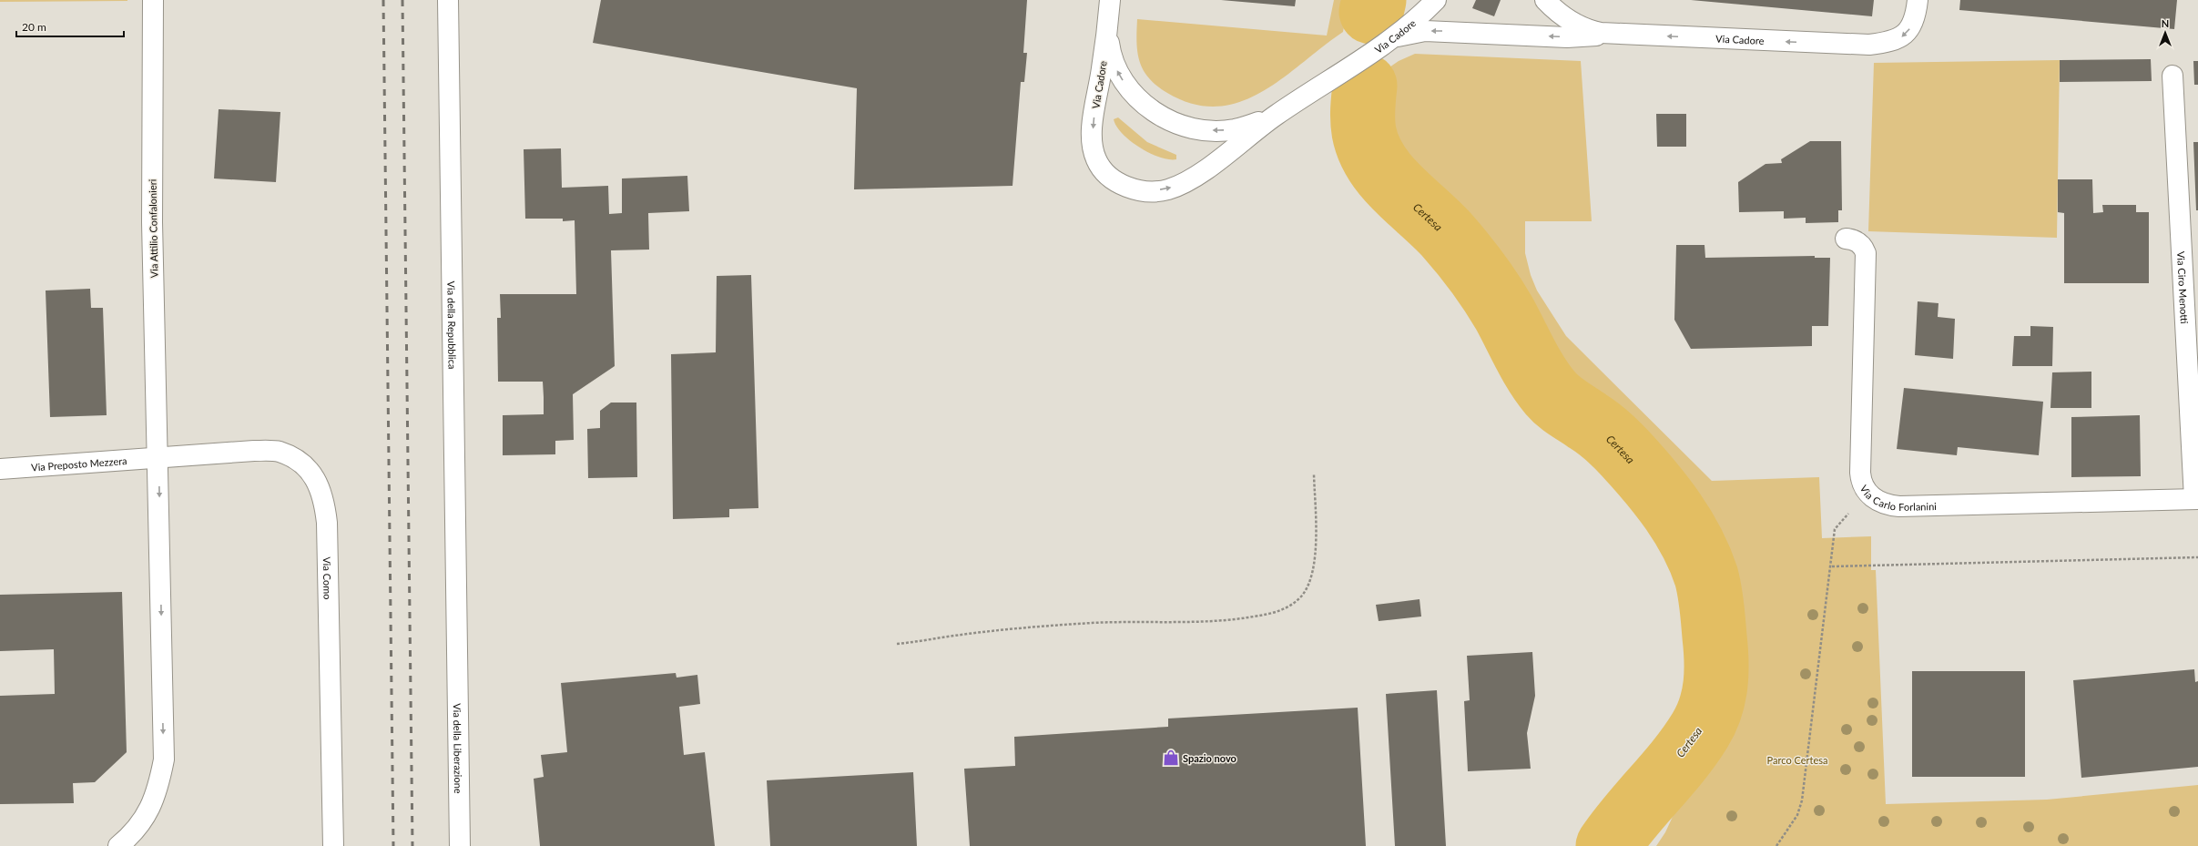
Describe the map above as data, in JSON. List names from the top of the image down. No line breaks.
{"streets":{"street":["Via Cadore","Via Attilio Confalonieri","Via Ciro Menotti","Via della Repubblica","Via Preposto Mezzera","Via Carlo Forlanini","Via Como","Via della Liberazione"]},"crossings":[["Via Attilio Confalonieri","Via Preposto Mezzera"],["Via Attilio Confalonieri","Via Como"],["Via Ciro Menotti","Via Carlo Forlanini"],["Via della Repubblica","Via della Liberazione"],["Via Preposto Mezzera","Via Como"]],"one_way":["Via Attilio Confalonieri"],"water":["Certesa"],"parks":["Parco Certesa"],"places":{"shop":["Spazio novo"]},"scale_bar":"20 m","north":"top"}
